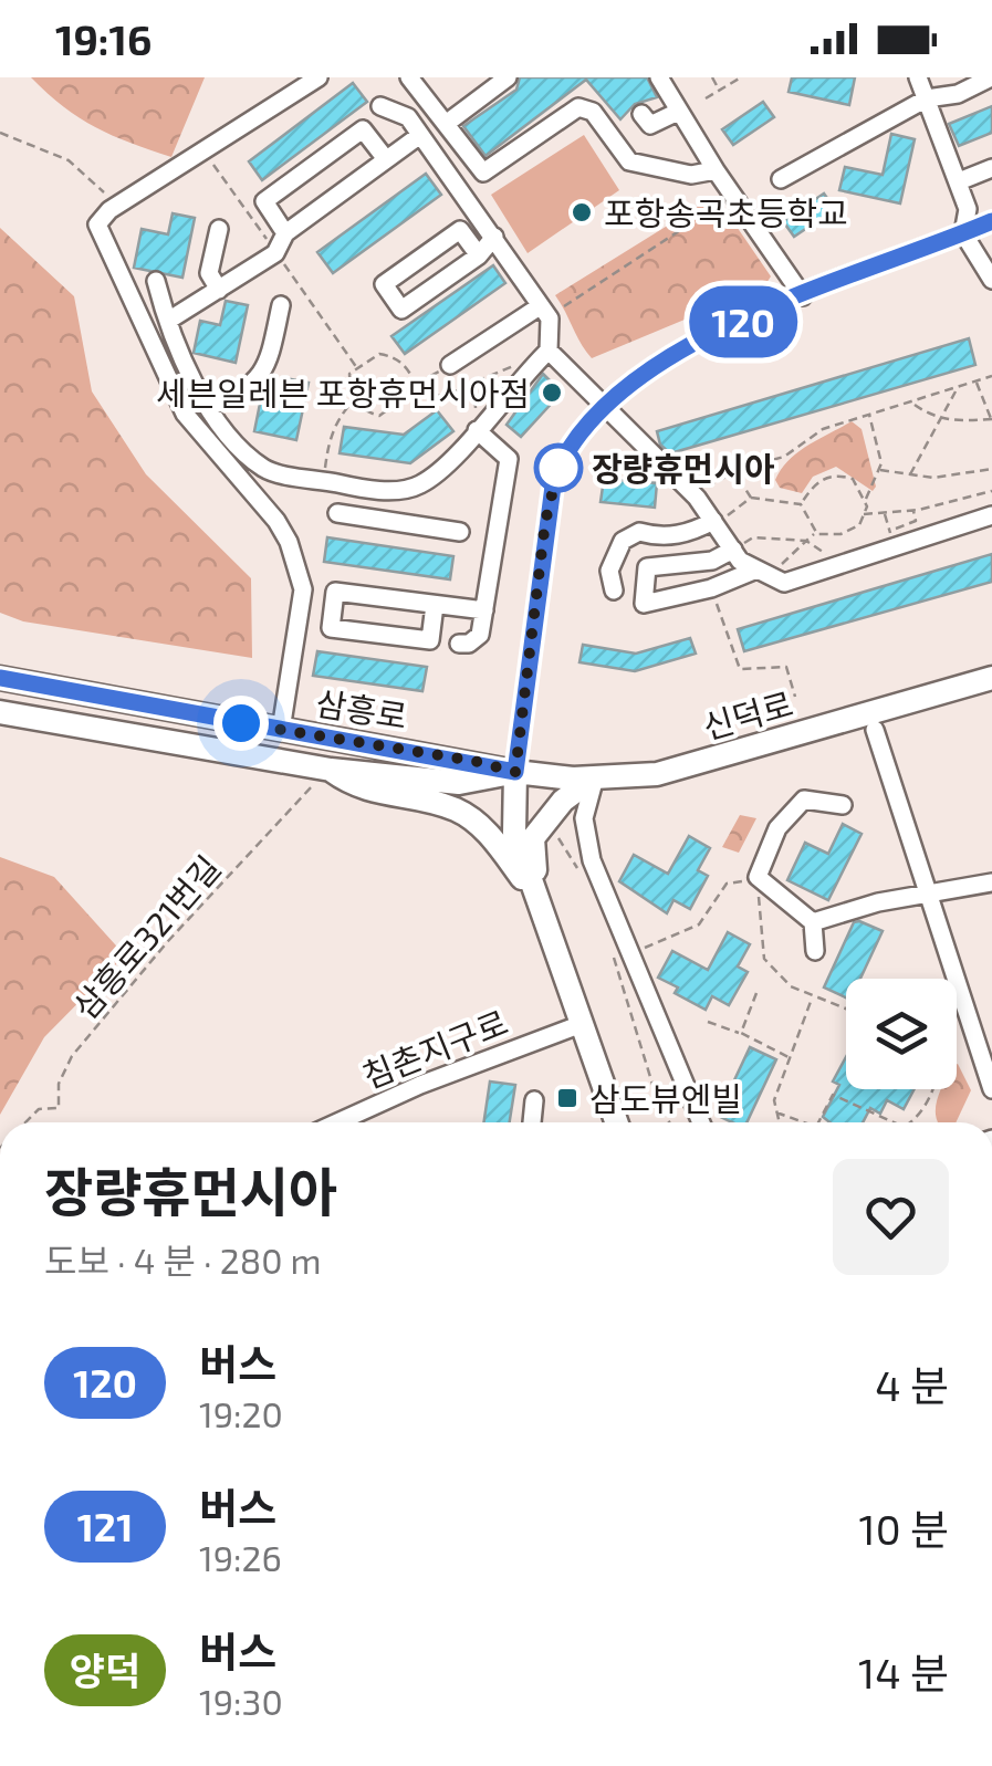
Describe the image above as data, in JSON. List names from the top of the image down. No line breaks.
{"streets":{"main road":["삼흥로","신덕로"],"street":["침촌지구로"],"path":["삼흥로321번길"]},"crossings":[["삼흥로","신덕로"],["삼흥로","삼흥로321번길"]],"places":{"other":["포항송곡초등학교","세븐일레븐 포항휴먼시아점","장량휴먼시아"],"transit":["삼도뷰엔빌"]},"lines":["bus line 120"],"page":{"status":"19:16","on_map":"120","heading":["장량휴먼시아","도보 · 4 분 · 280 m"],"list":[{"mark":"120","name":"버스","note":"19:20","value":"4 분"},{"mark":"121","name":"버스","note":"19:26","value":"10 분"},{"mark":"양덕","name":"버스","note":"19:30","value":"14 분"}]}}
